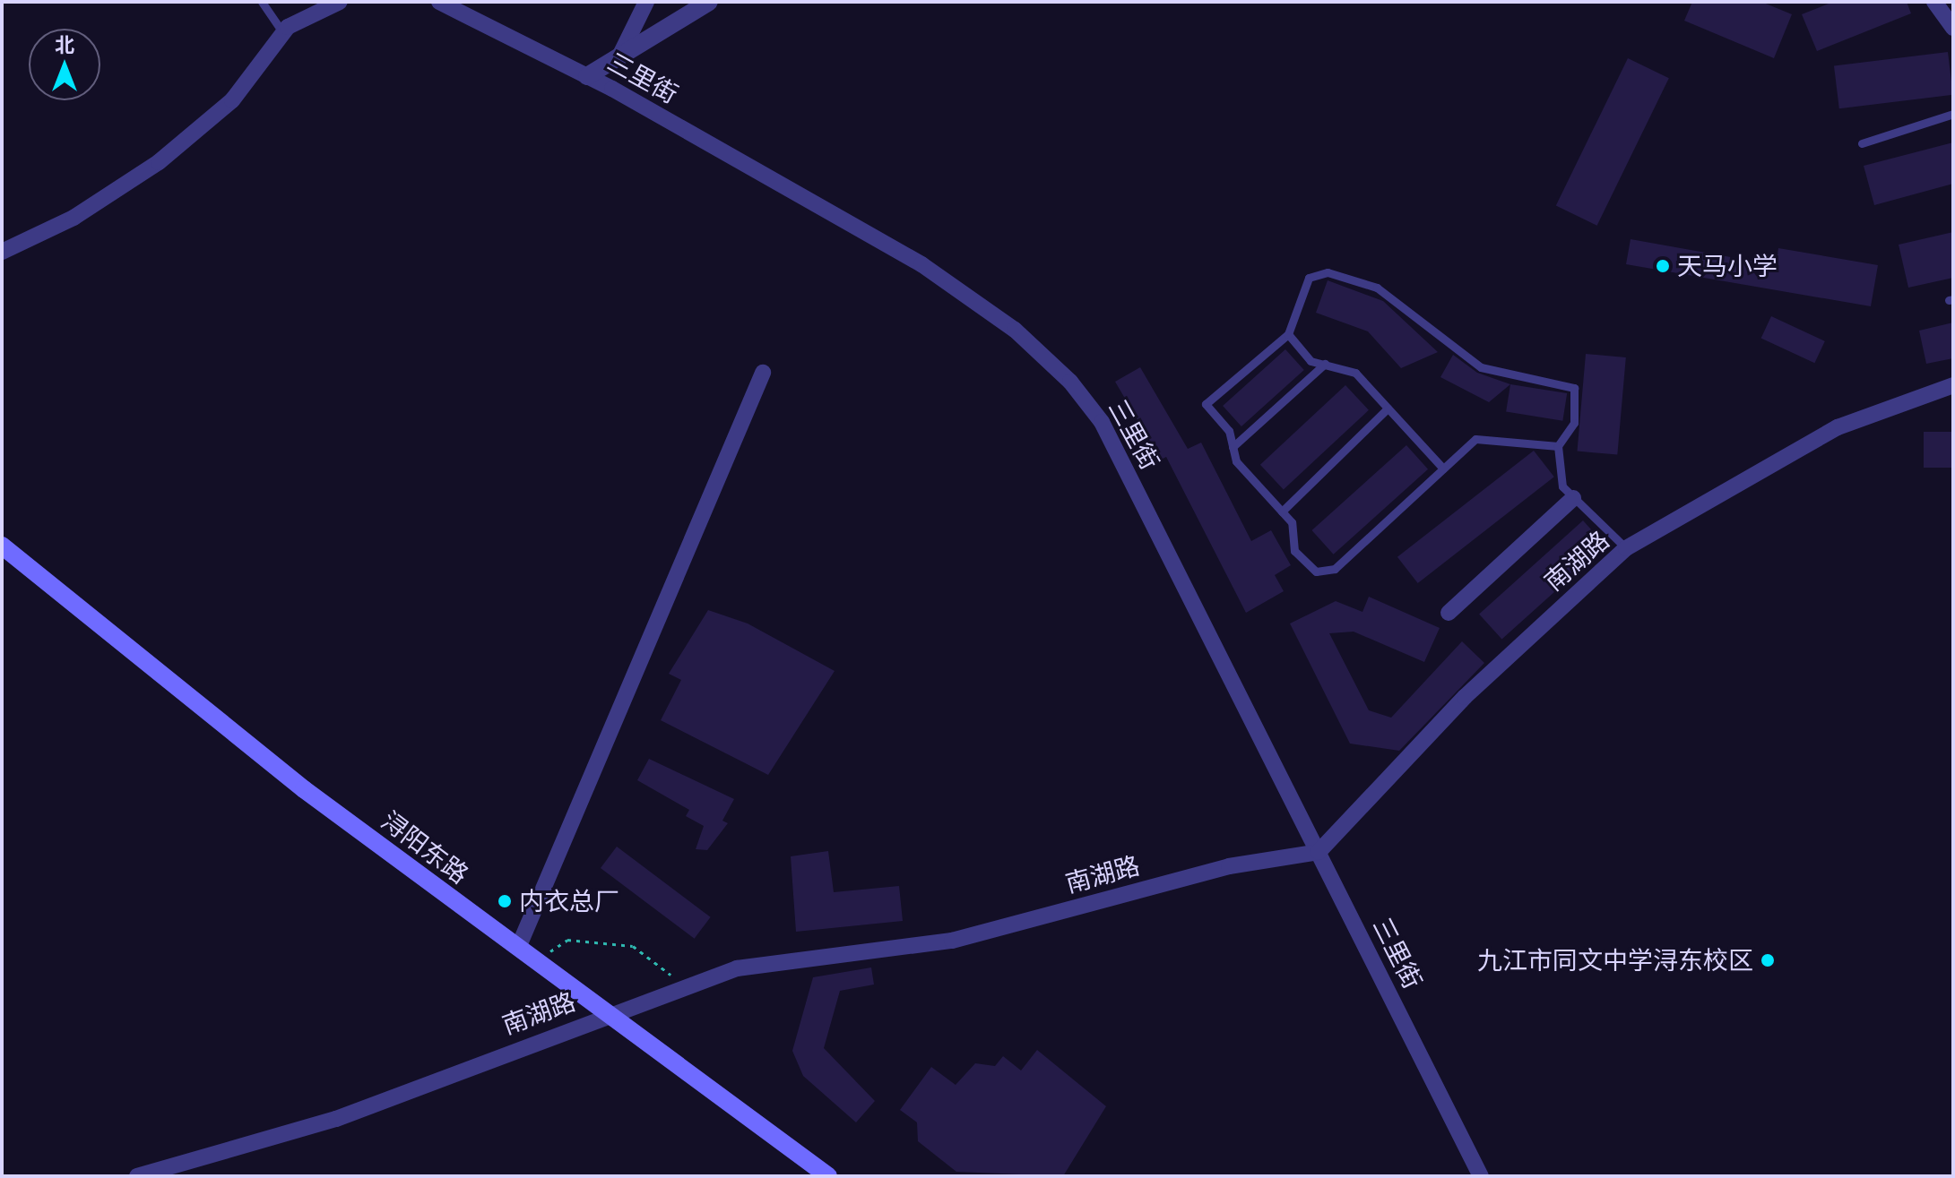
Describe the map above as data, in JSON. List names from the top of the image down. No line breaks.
{"streets":{"main road":["浔阳东路"],"street":["三里街","南湖路"]},"crossings":[["三里街","南湖路"]],"places":["天马小学","内衣总厂","九江市同文中学浔东校区"],"north":"top"}
